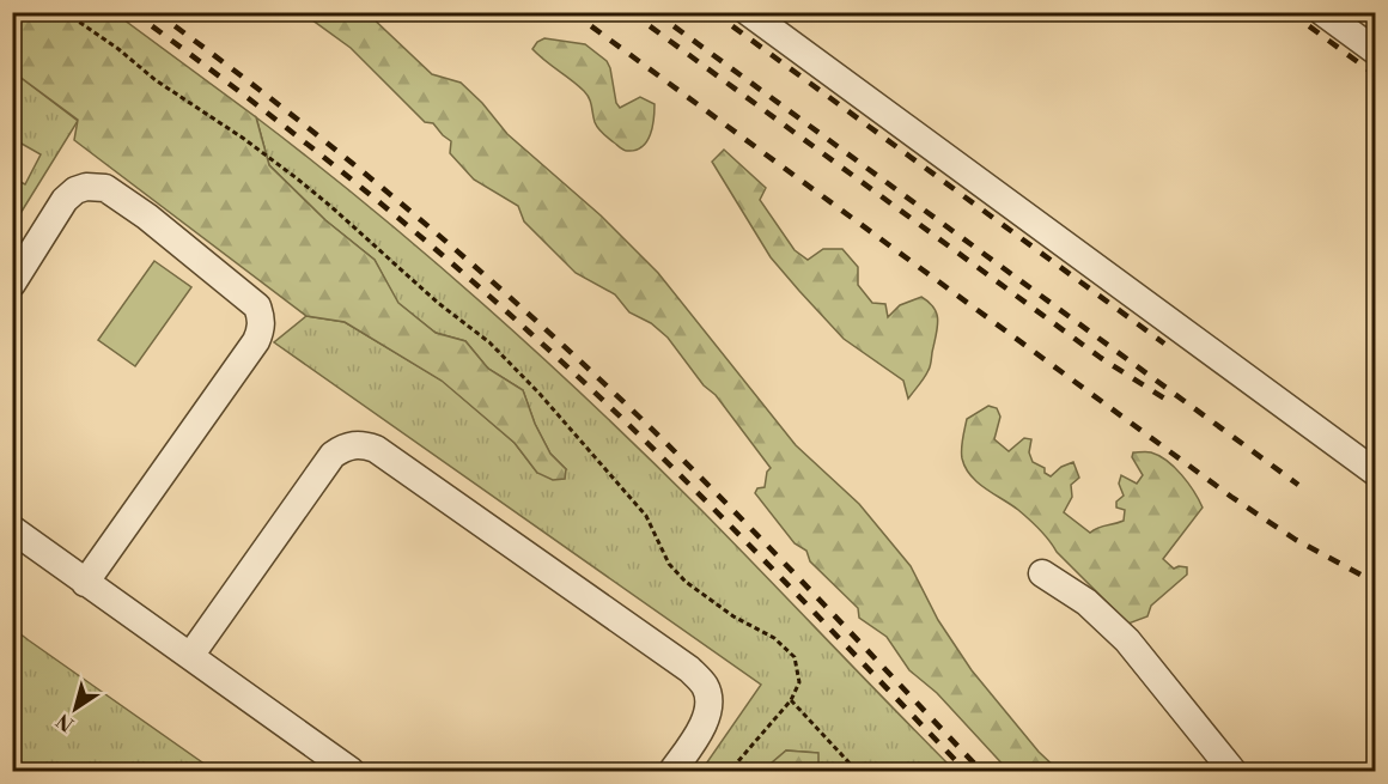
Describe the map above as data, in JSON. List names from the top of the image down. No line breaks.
{"north":"bottom left"}
